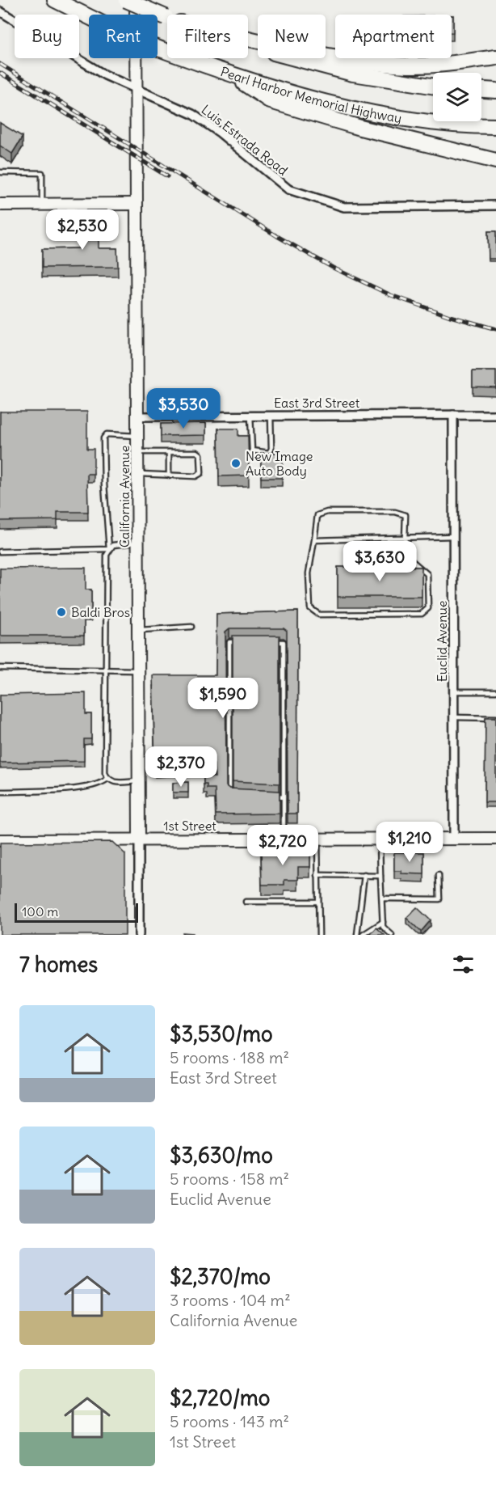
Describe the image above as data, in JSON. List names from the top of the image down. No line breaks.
{"streets":{"highway":["Pearl Harbor Memorial Highway"],"street":["Luis Estrada Road","East 3rd Street","California Avenue","Euclid Avenue","1st Street"]},"crossings":[["Luis Estrada Road","California Avenue"],["East 3rd Street","California Avenue"],["East 3rd Street","Euclid Avenue"],["California Avenue","1st Street"],["Euclid Avenue","1st Street"]],"places":["New Image Auto Body","Baldi Bros"],"scale_bar":"100 m","page":{"chip":["Buy","Rent","Filters","New","Apartment"],"price":["$2,530","$3,530","$3,630","$1,590","$2,370","$1,210","$2,720"],"scale":"100 m","heading":"7 homes","list":[{"name":"$3,530/mo","note":"5 rooms · 188 m² · East 3rd Street"},{"name":"$3,630/mo","note":"5 rooms · 158 m² · Euclid Avenue"},{"name":"$2,370/mo","note":"3 rooms · 104 m² · California Avenue"},{"name":"$2,720/mo","note":"5 rooms · 143 m² · 1st Street"}]}}
